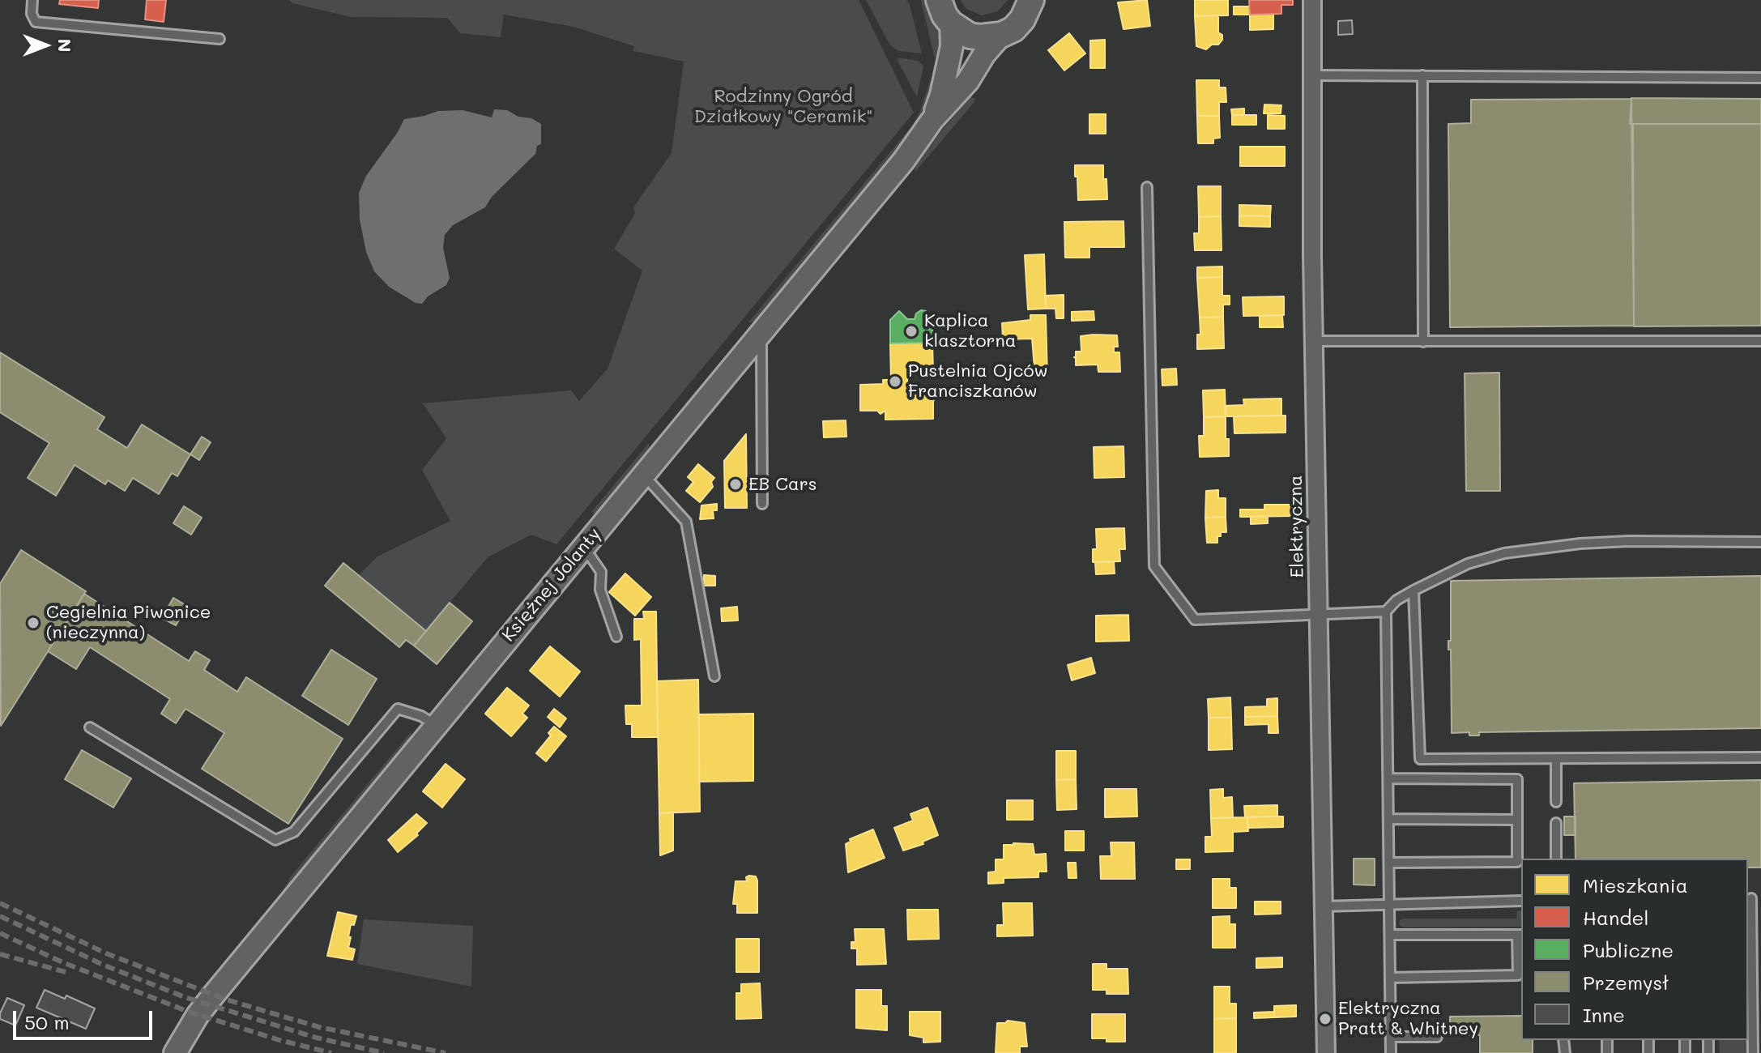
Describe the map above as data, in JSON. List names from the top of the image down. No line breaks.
{"streets":{"street":["Elektryczna","Księżnej Jolanty"]},"parks":["Rodzinny Ogród Działkowy \"Ceramik\""],"places":["Kaplica klasztorna","Pustelnia Ojców Franciszkanów","EB Cars","Cegielnia Piwonice (nieczynna)","Elektryczna Pratt & Whitney"],"legend":["Mieszkania","Handel","Publiczne","Przemysł","Inne"],"scale_bar":"50 m","north":"right"}
